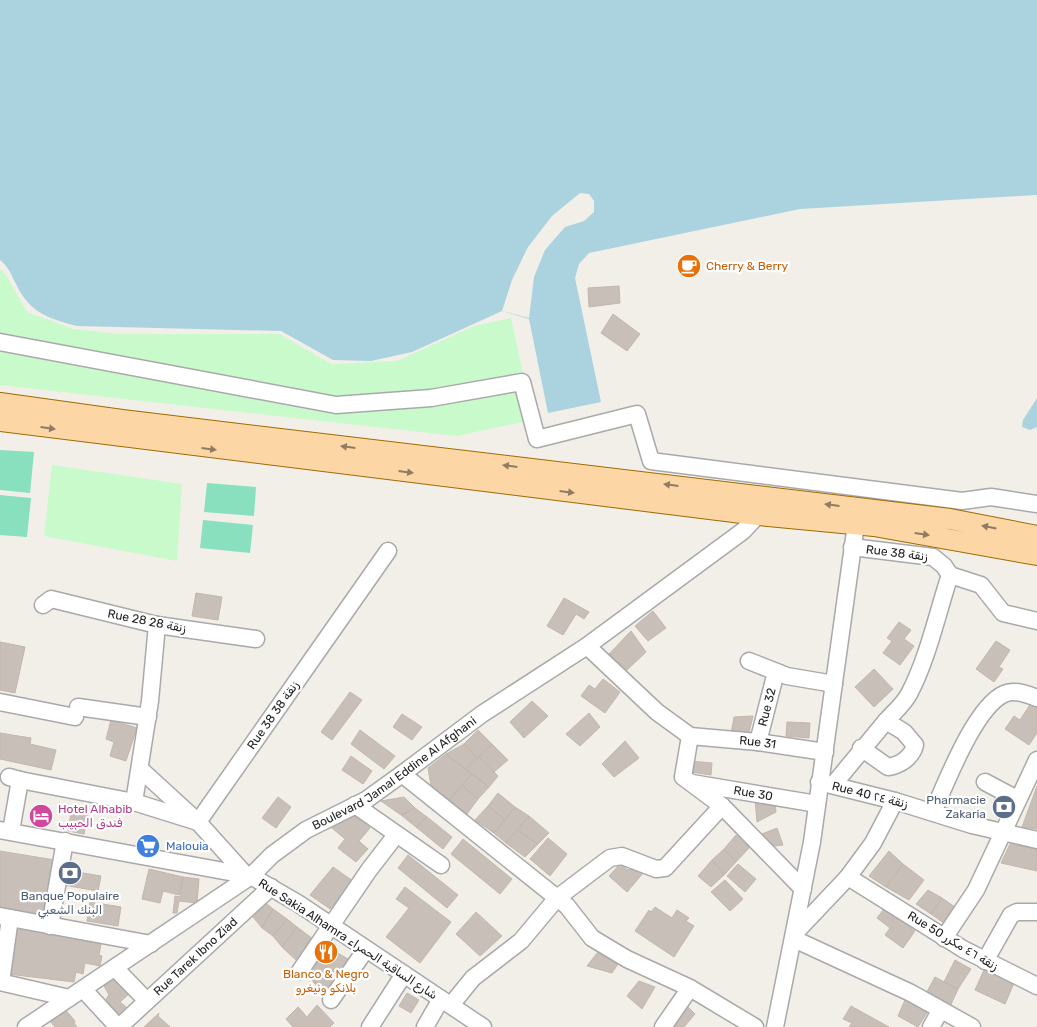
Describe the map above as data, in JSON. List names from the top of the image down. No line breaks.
{"streets":{"street":["Rue 38 زنقة","Rue 28 زنقة 28","Rue 32","Rue 38 زنقة 38","Rue 31","Boulevard Jamal Eddine Al Afghani","Rue 30","Rue 40 زنقة ٢٤","Rue Sakia Alhamra شارع الساقية الحمراء","Rue 50 زنقة ٤٦ مكرر","Rue Tarek Ibno Ziad"]},"crossings":[["Rue 32","Rue 31"],["Boulevard Jamal Eddine Al Afghani","Rue Sakia Alhamra شارع الساقية الحمراء"],["Rue Sakia Alhamra شارع الساقية الحمراء","Rue Tarek Ibno Ziad"]],"places":{"cafe":["Cherry & Berry"],"bank":["Pharmacie Zakaria","Banque Populaire البنك الشعبي"],"hotel":["Hotel Alhabib فندق الحبيب"],"supermarket":["Malouia"],"restaurant":["Blanco & Negro بلانكو ونيغرو"]}}
